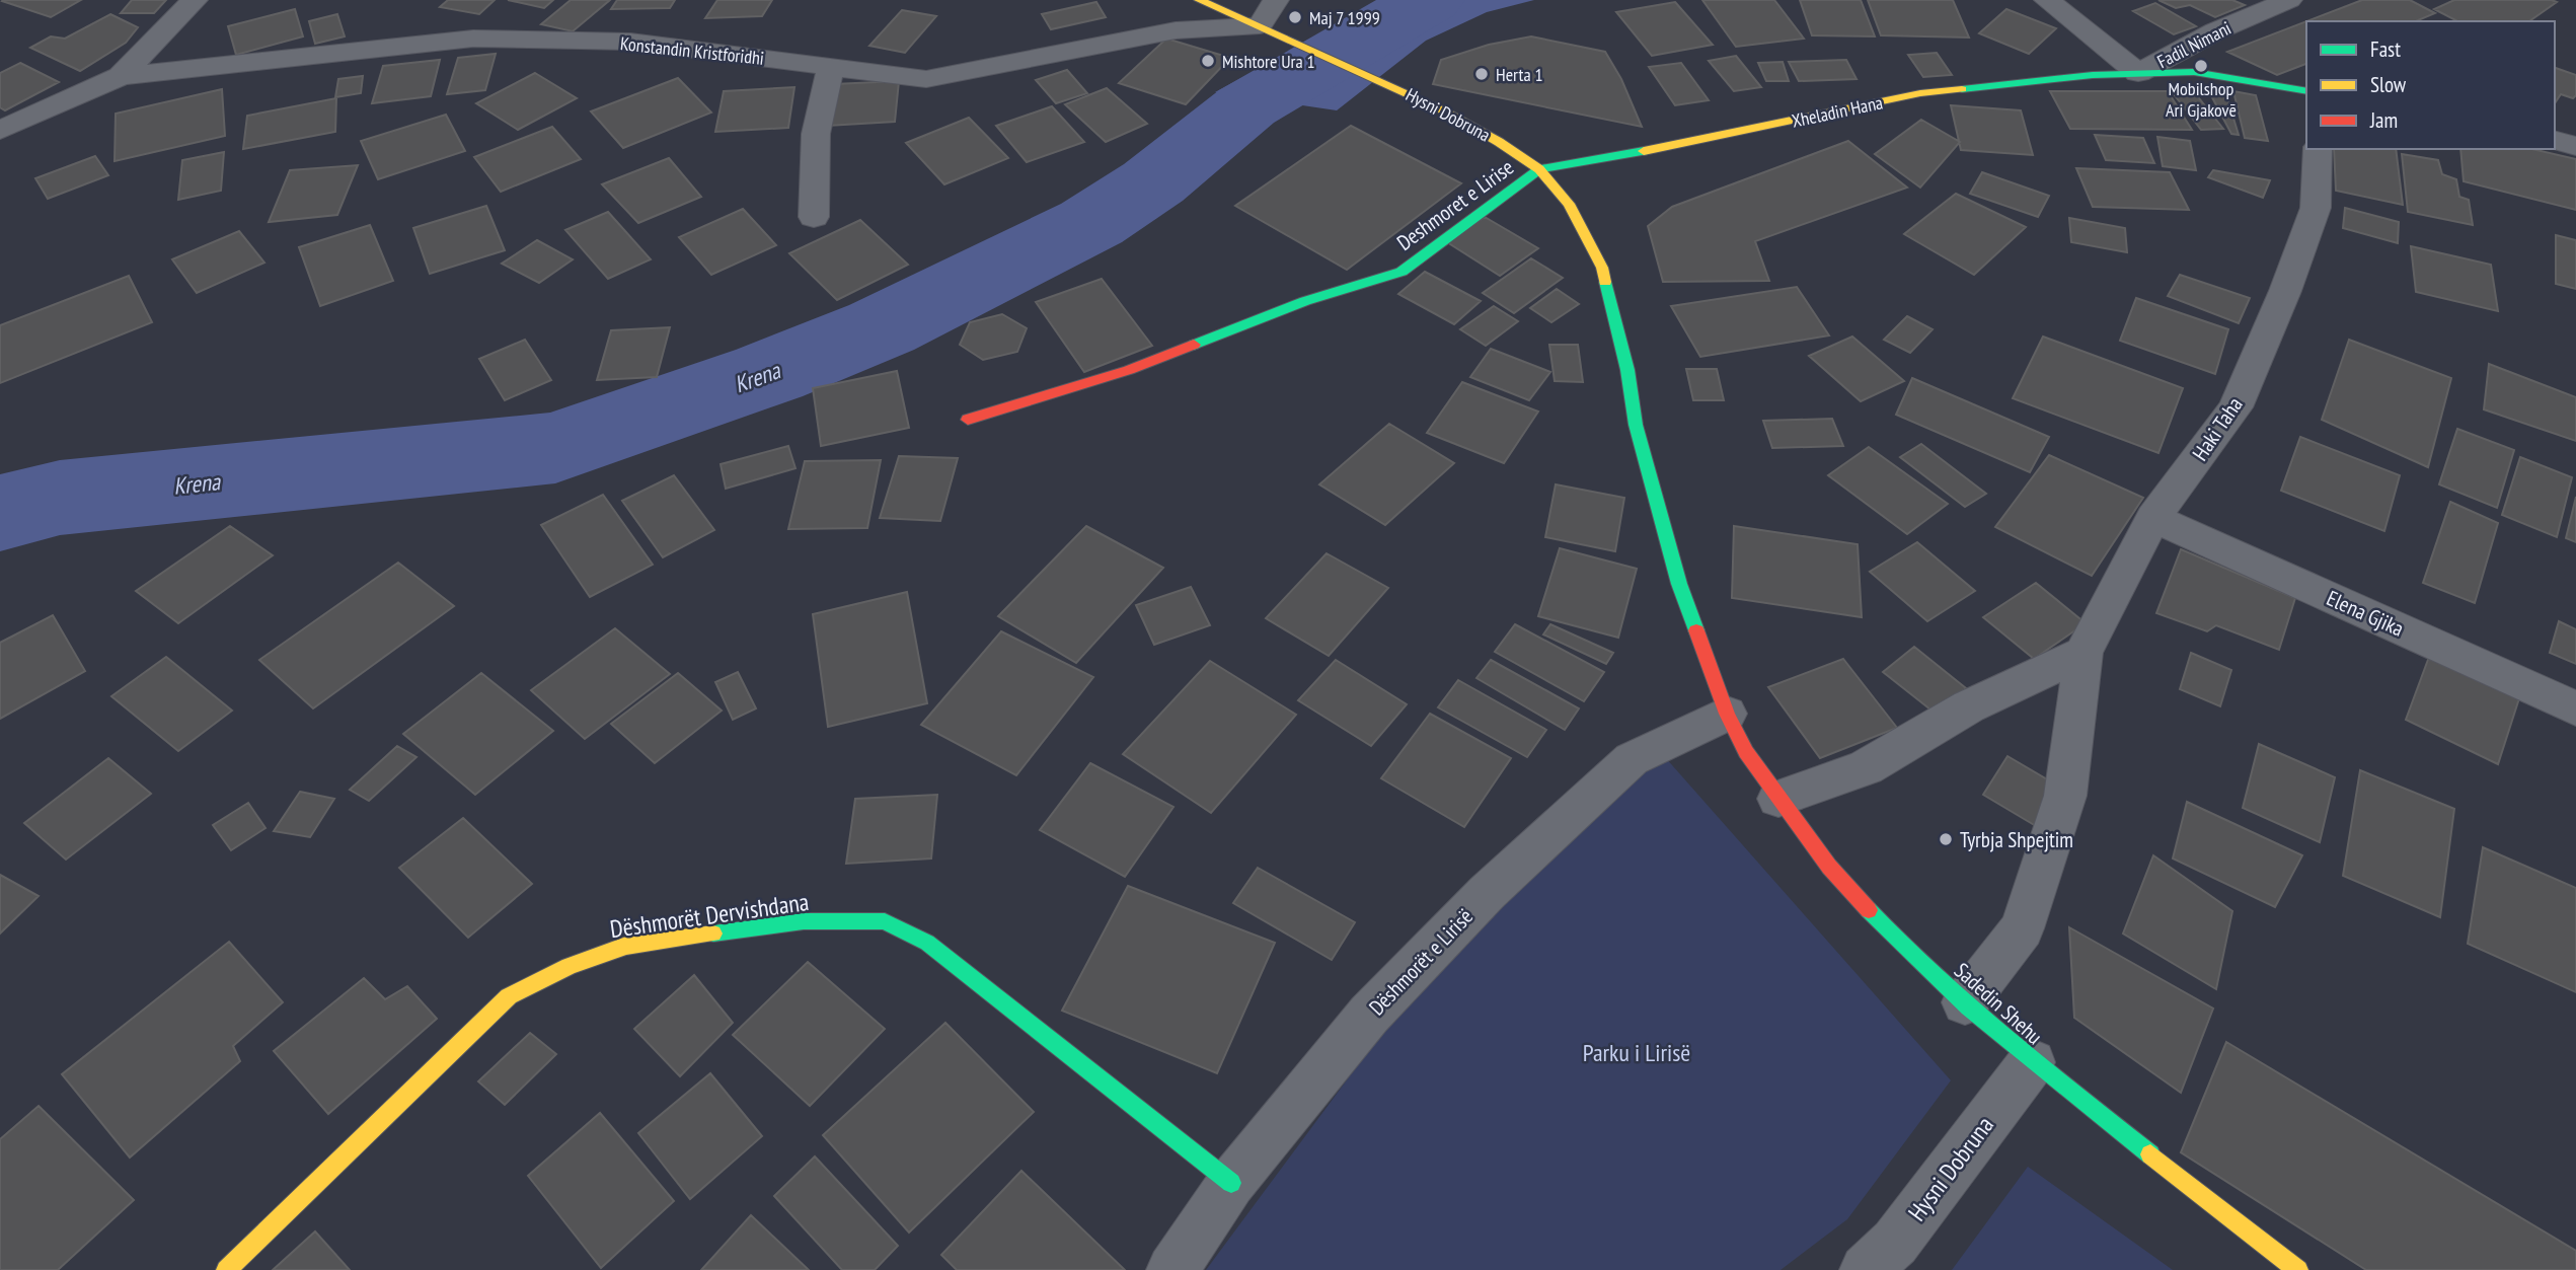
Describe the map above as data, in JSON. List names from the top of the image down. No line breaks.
{"streets":{"street":["Fadil Nimani","Konstandin Kristforidhi","Xheladin Hana","Hysni Dobruna","Deshmoret e Lirise","Haki Taha","Elena Gjika","Dëshmorët Dervishdana","Dëshmorët e Lirisë","Sadedin Shehu"]},"crossings":[["Fadil Nimani","Xheladin Hana"],["Konstandin Kristforidhi","Hysni Dobruna"],["Xheladin Hana","Hysni Dobruna"],["Xheladin Hana","Deshmoret e Lirise"],["Hysni Dobruna","Deshmoret e Lirise"],["Hysni Dobruna","Sadedin Shehu"],["Deshmoret e Lirise","Dëshmorët e Lirisë"],["Deshmoret e Lirise","Sadedin Shehu"],["Haki Taha","Elena Gjika"],["Haki Taha","Sadedin Shehu"],["Dëshmorët Dervishdana","Dëshmorët e Lirisë"],["Dëshmorët e Lirisë","Sadedin Shehu"]],"water":["Krena"],"parks":["Parku i Lirisë"],"places":["Maj 7 1999","Mishtore Ura 1","Mobilshop Ari Gjakovē","Herta 1","Tyrbja Shpejtim"],"legend":["Fast","Slow","Jam"]}
